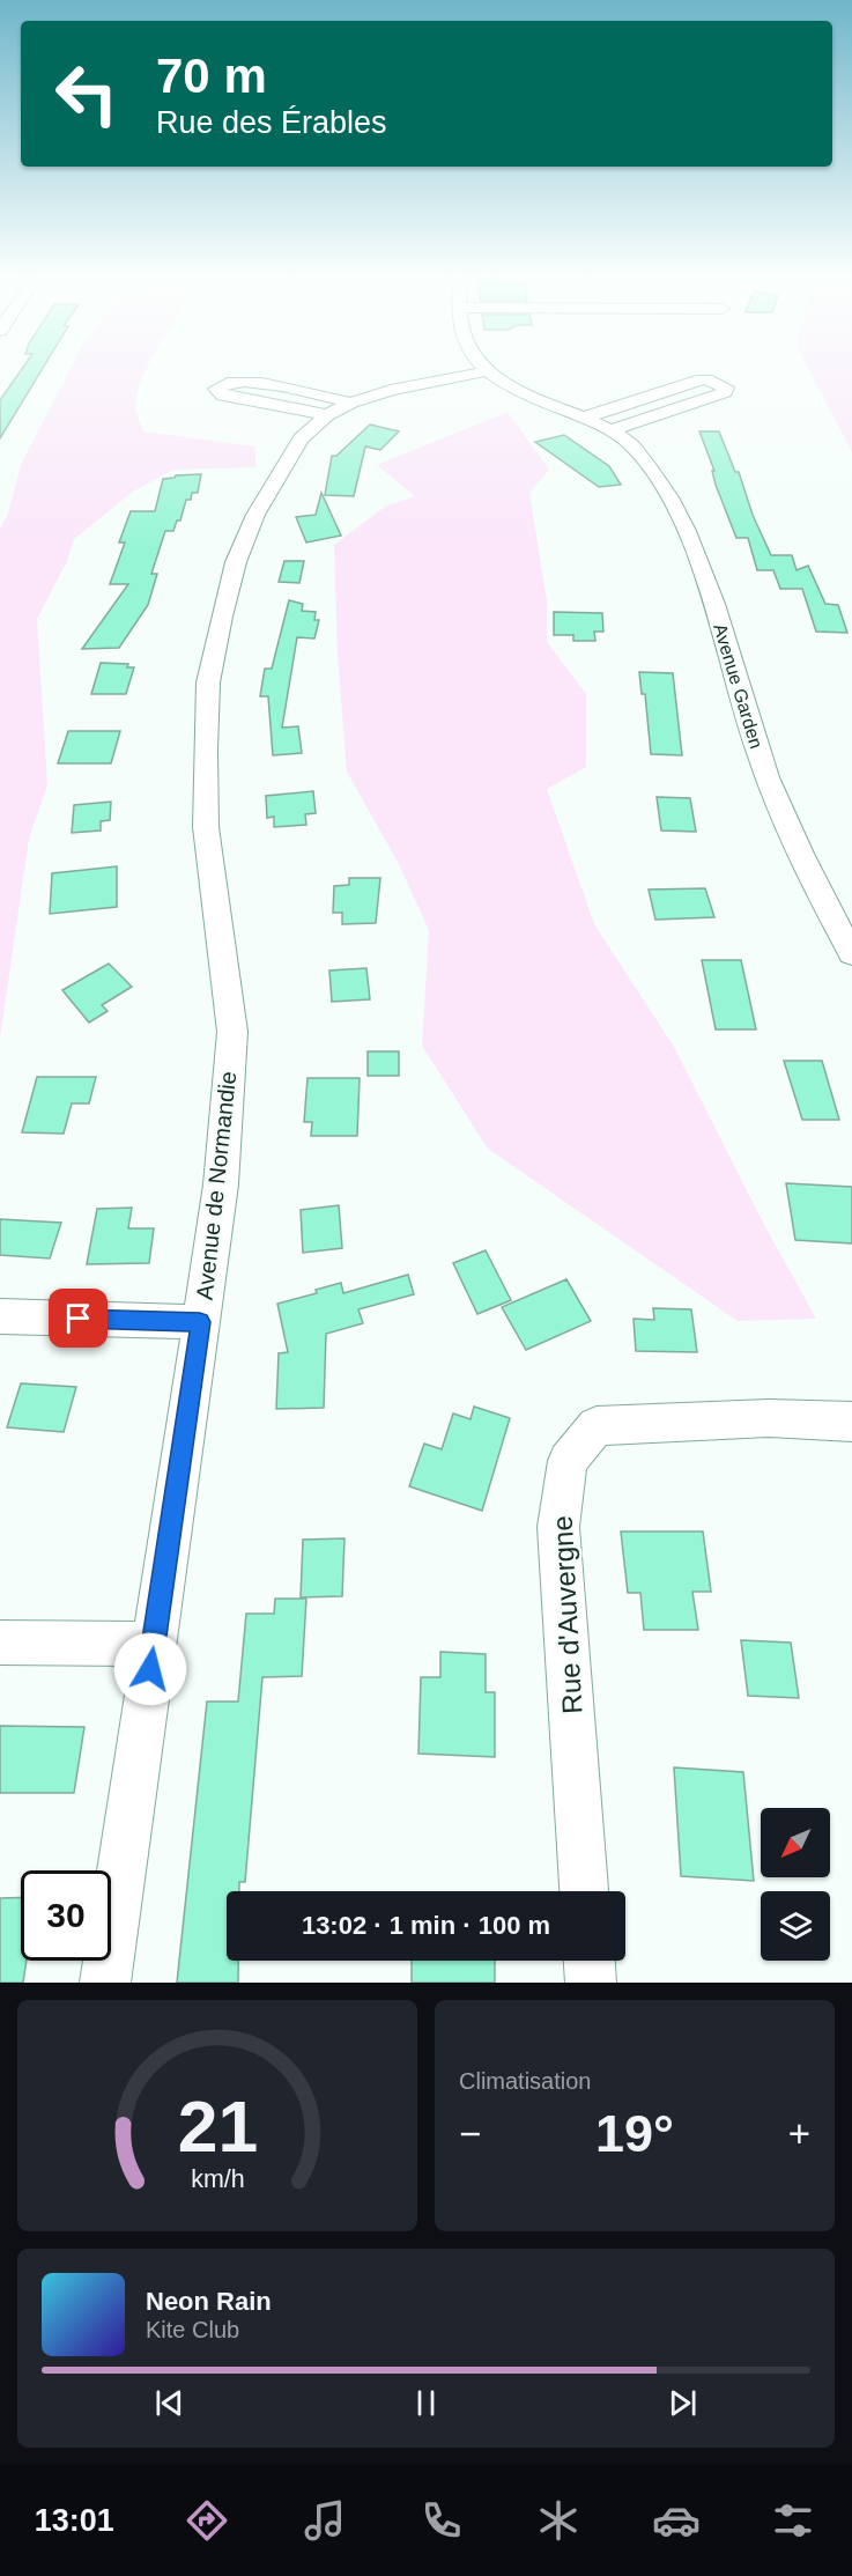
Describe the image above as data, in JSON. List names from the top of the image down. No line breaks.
{"streets":{"street":["Avenue Garden","Avenue de Normandie","Rue d'Auvergne"]},"crossings":[["Avenue Garden","Avenue de Normandie"]],"north":"bottom left","page":{"turn":["70 m","Rue des Érables"],"limit":"30","trip":"13:02 · 1 min · 100 m","tile":"Climatisation","heat":["−","19°","+"],"song":["Neon Rain","Kite Club"],"tabs":"13:01","gauge":["21","km/h"]}}
